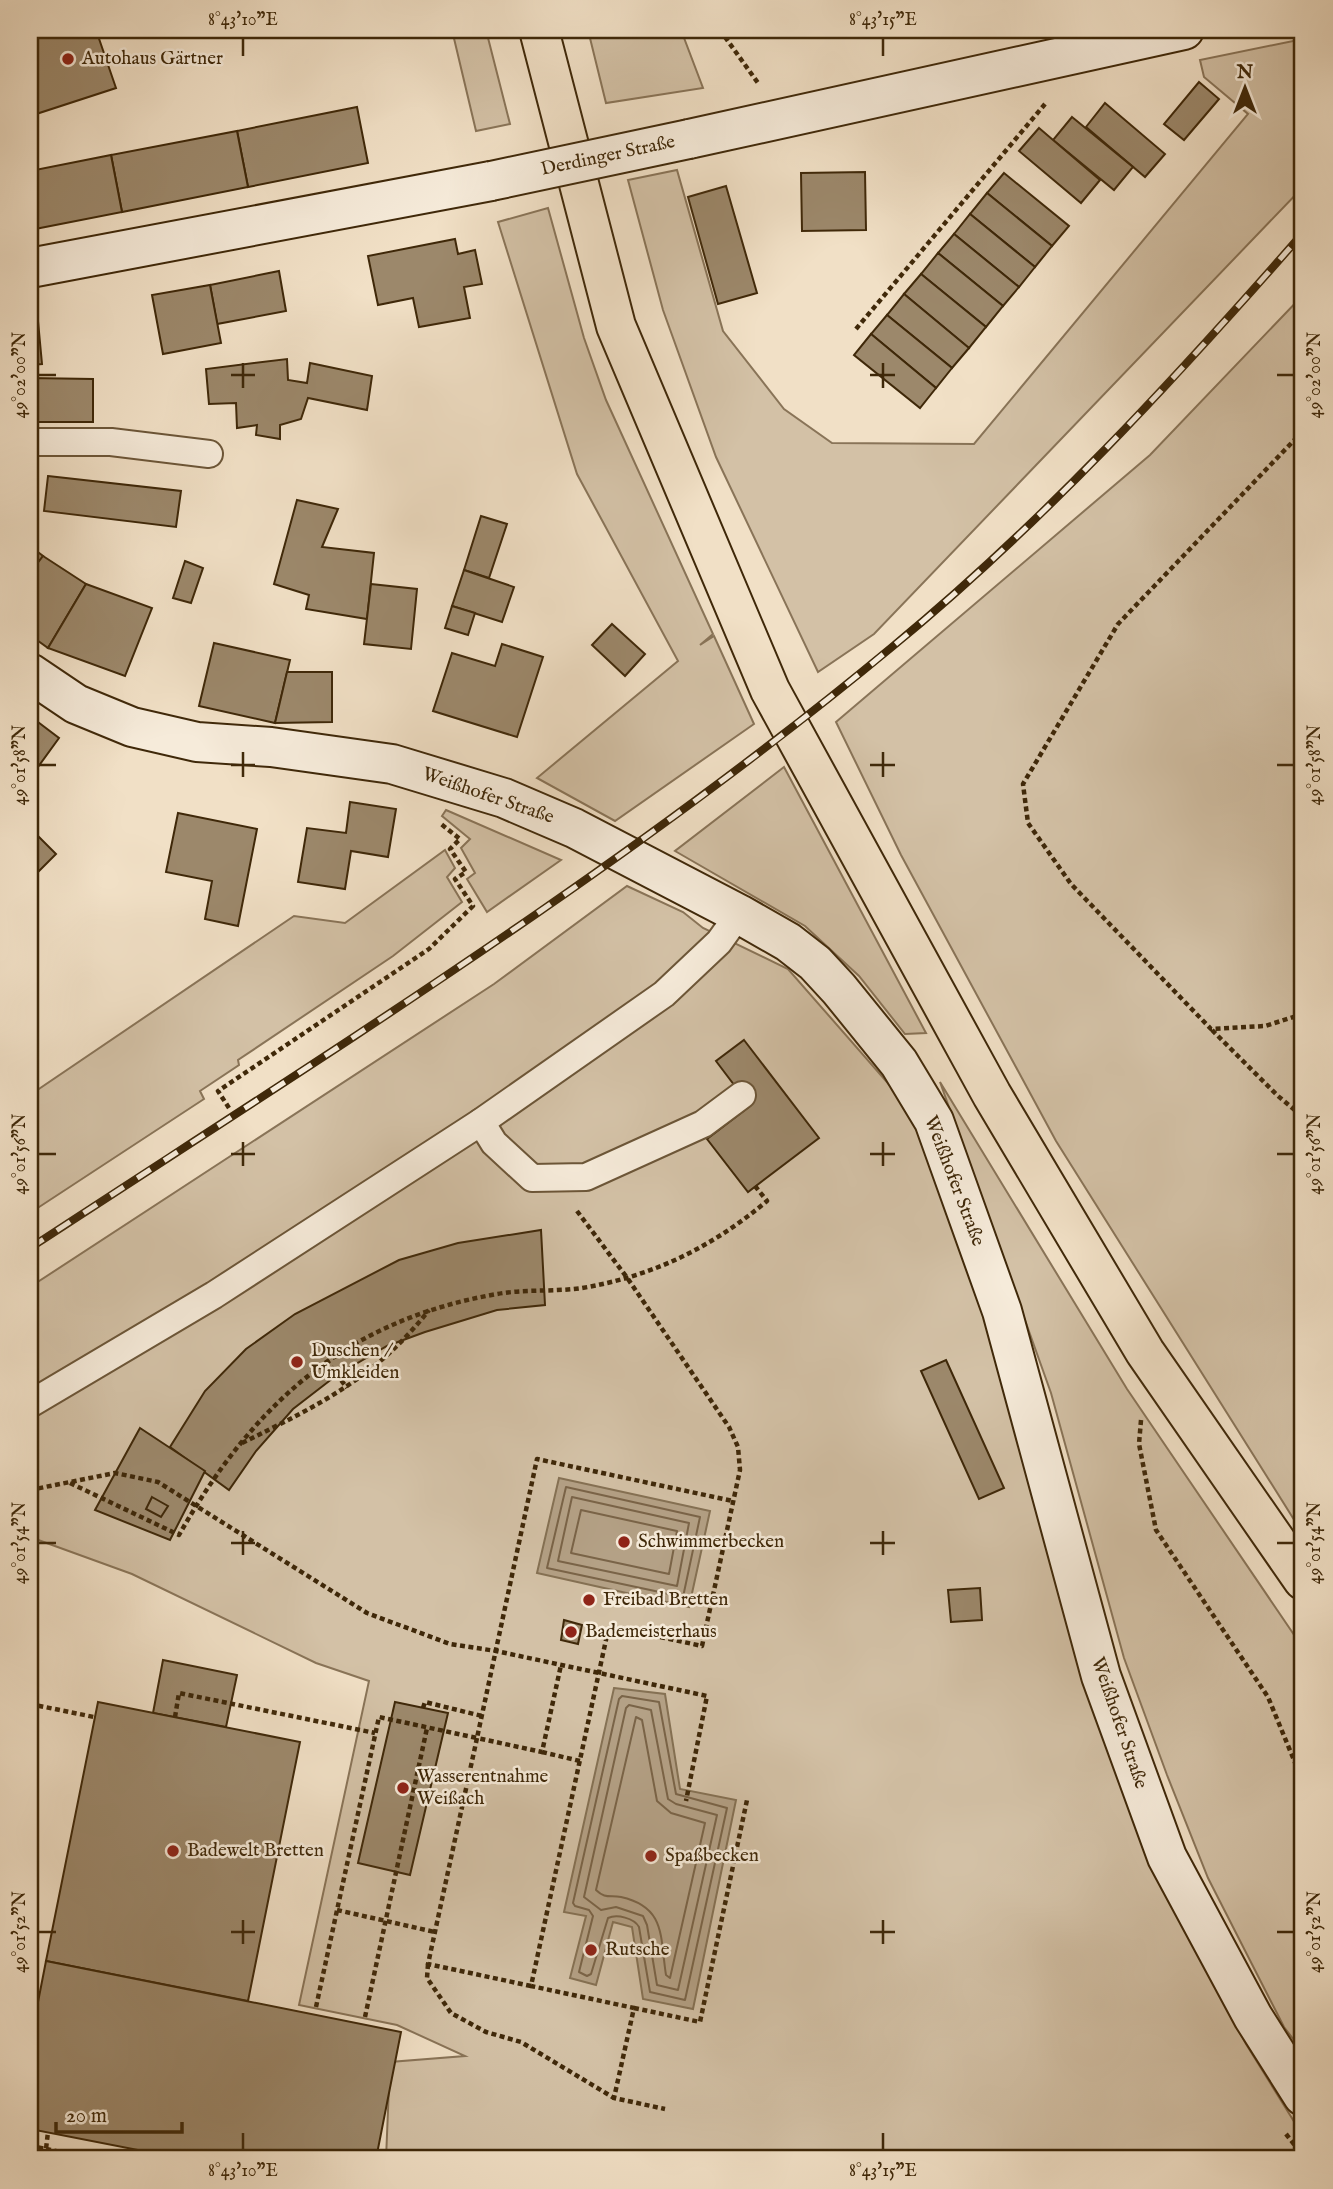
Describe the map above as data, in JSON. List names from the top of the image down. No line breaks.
{"streets":{"main road":["Derdinger Straße","Weißhofer Straße"]},"places":["Autohaus Gärtner","Duschen / Umkleiden","Schwimmerbecken","Freibad Bretten","Bademeisterhaus","Wasserentnahme Weißach","Badewelt Bretten","Spaßbecken","Rutsche"],"scale_bar":"20 m","north":"top","coordinates":["8°43'10\"E","8°43'15\"E","49°02'00\"N","49°01'58\"N","49°01'56\"N","49°01'54\"N","49°01'52\"N"]}
